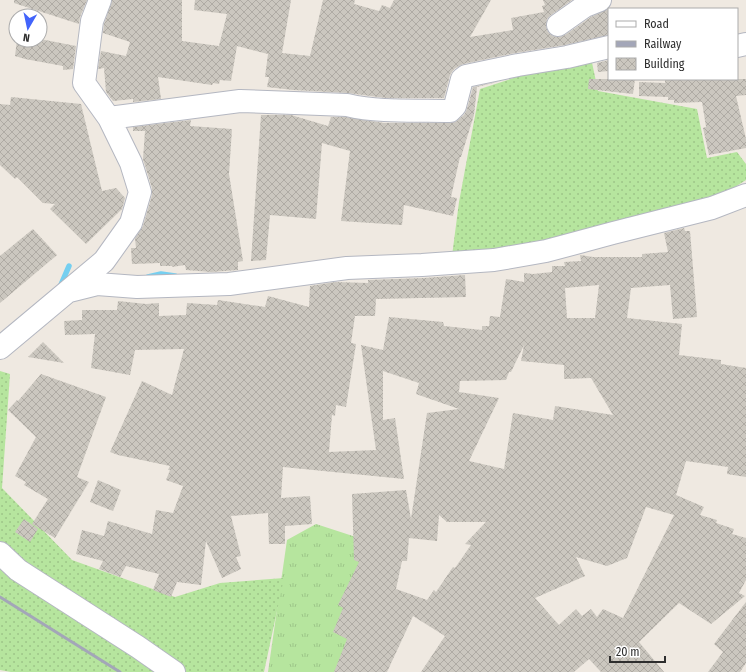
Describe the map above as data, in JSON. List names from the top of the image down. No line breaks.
{"legend":["Road","Railway","Building"],"scale_bar":"20 m","north":"bottom"}
